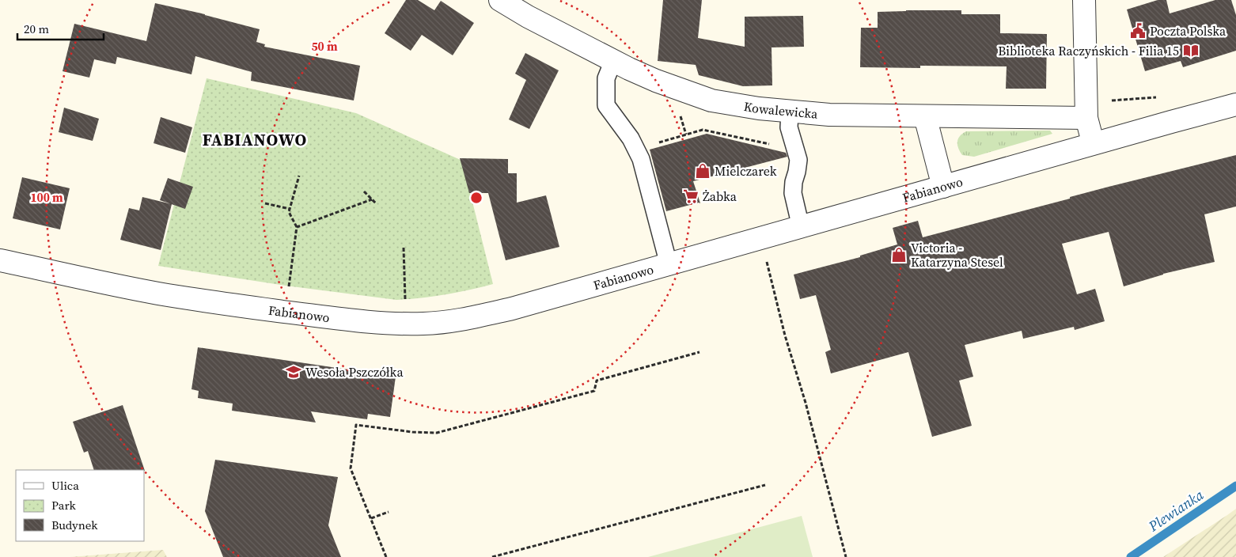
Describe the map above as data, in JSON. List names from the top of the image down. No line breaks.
{"streets":{"street":["Kowalewicka","Fabianowo"]},"districts":["FABIANOWO"],"water":["Plewianka"],"places":{"public building":["Poczta Polska"],"library":["Biblioteka Raczyńskich - Filia 15"],"shop":["Mielczarek","Victoria - Katarzyna Stesel"],"supermarket":["Żabka"],"school or university":["Wesoła Pszczółka"]},"legend":["Ulica","Park","Budynek"],"scale_bar":"20 m","rings":["50 m","100 m"]}
